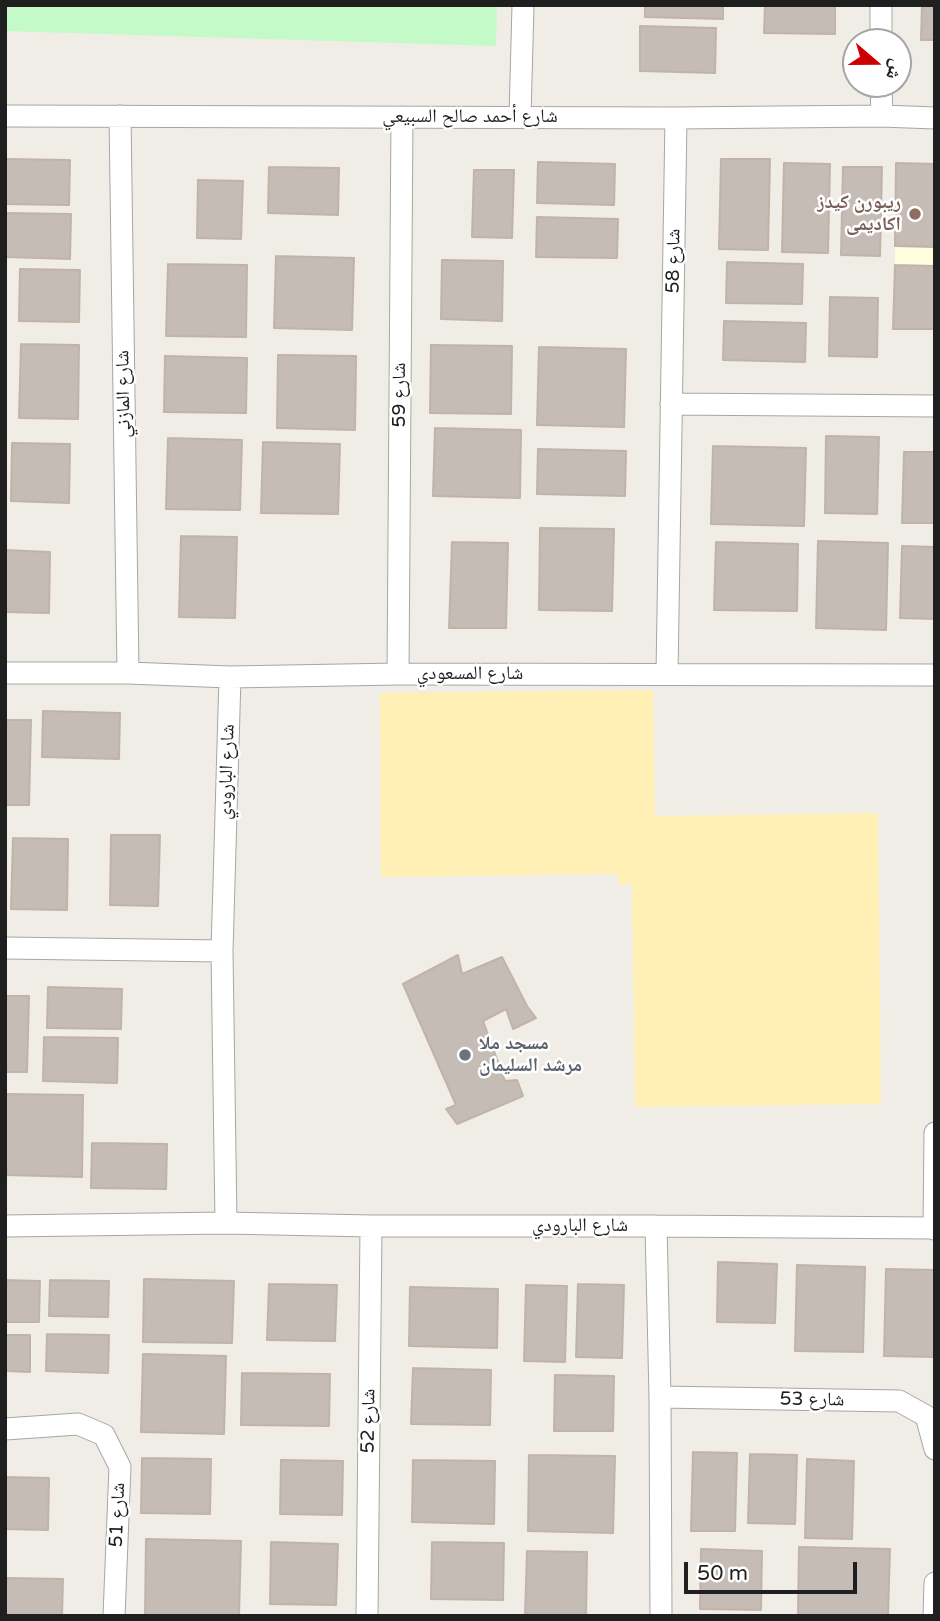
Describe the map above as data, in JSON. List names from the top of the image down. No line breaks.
{"streets":{"street":["شارع أحمد صالح السبيعي","شارع 58","شارع المازني","شارع 59","شارع المسعودي","شارع البارودي","شارع 53","شارع 52","شارع 51"]},"crossings":[["شارع أحمد صالح السبيعي","شارع 58"],["شارع أحمد صالح السبيعي","شارع المازني"],["شارع أحمد صالح السبيعي","شارع 59"],["شارع 58","شارع المسعودي"],["شارع المازني","شارع المسعودي"],["شارع 59","شارع المسعودي"],["شارع المسعودي","شارع البارودي"],["شارع البارودي","شارع 52"]],"places":["ريبورن كيدز اكاديمى","مسجد ملا مرشد السليمان"],"scale_bar":"50 m","north":"right"}
